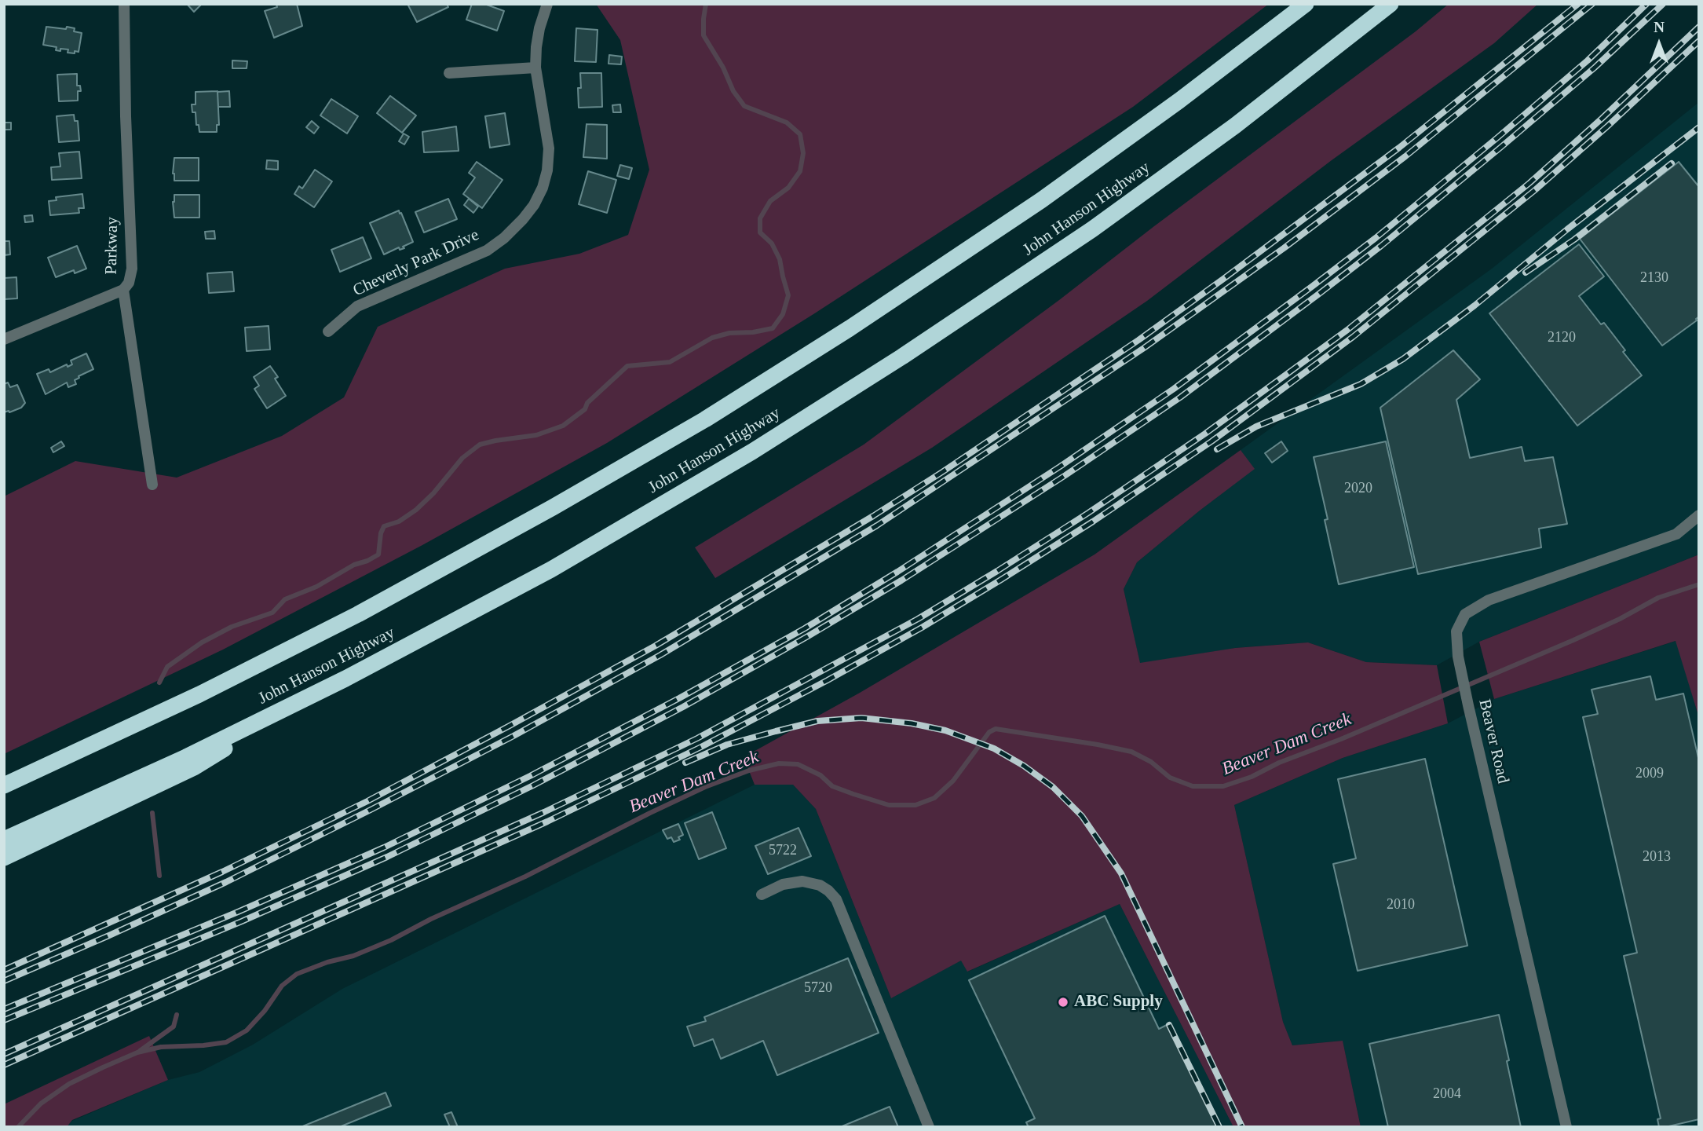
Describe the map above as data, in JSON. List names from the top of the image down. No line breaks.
{"streets":{"highway":["John Hanson Highway"],"street":["Parkway","Cheverly Park Drive","Beaver Road"]},"water":["Beaver Dam Creek"],"places":["ABC Supply"],"house_numbers":["2130","2120","2020","2009","5722","2013","2010","5720","2004"],"north":"top"}
